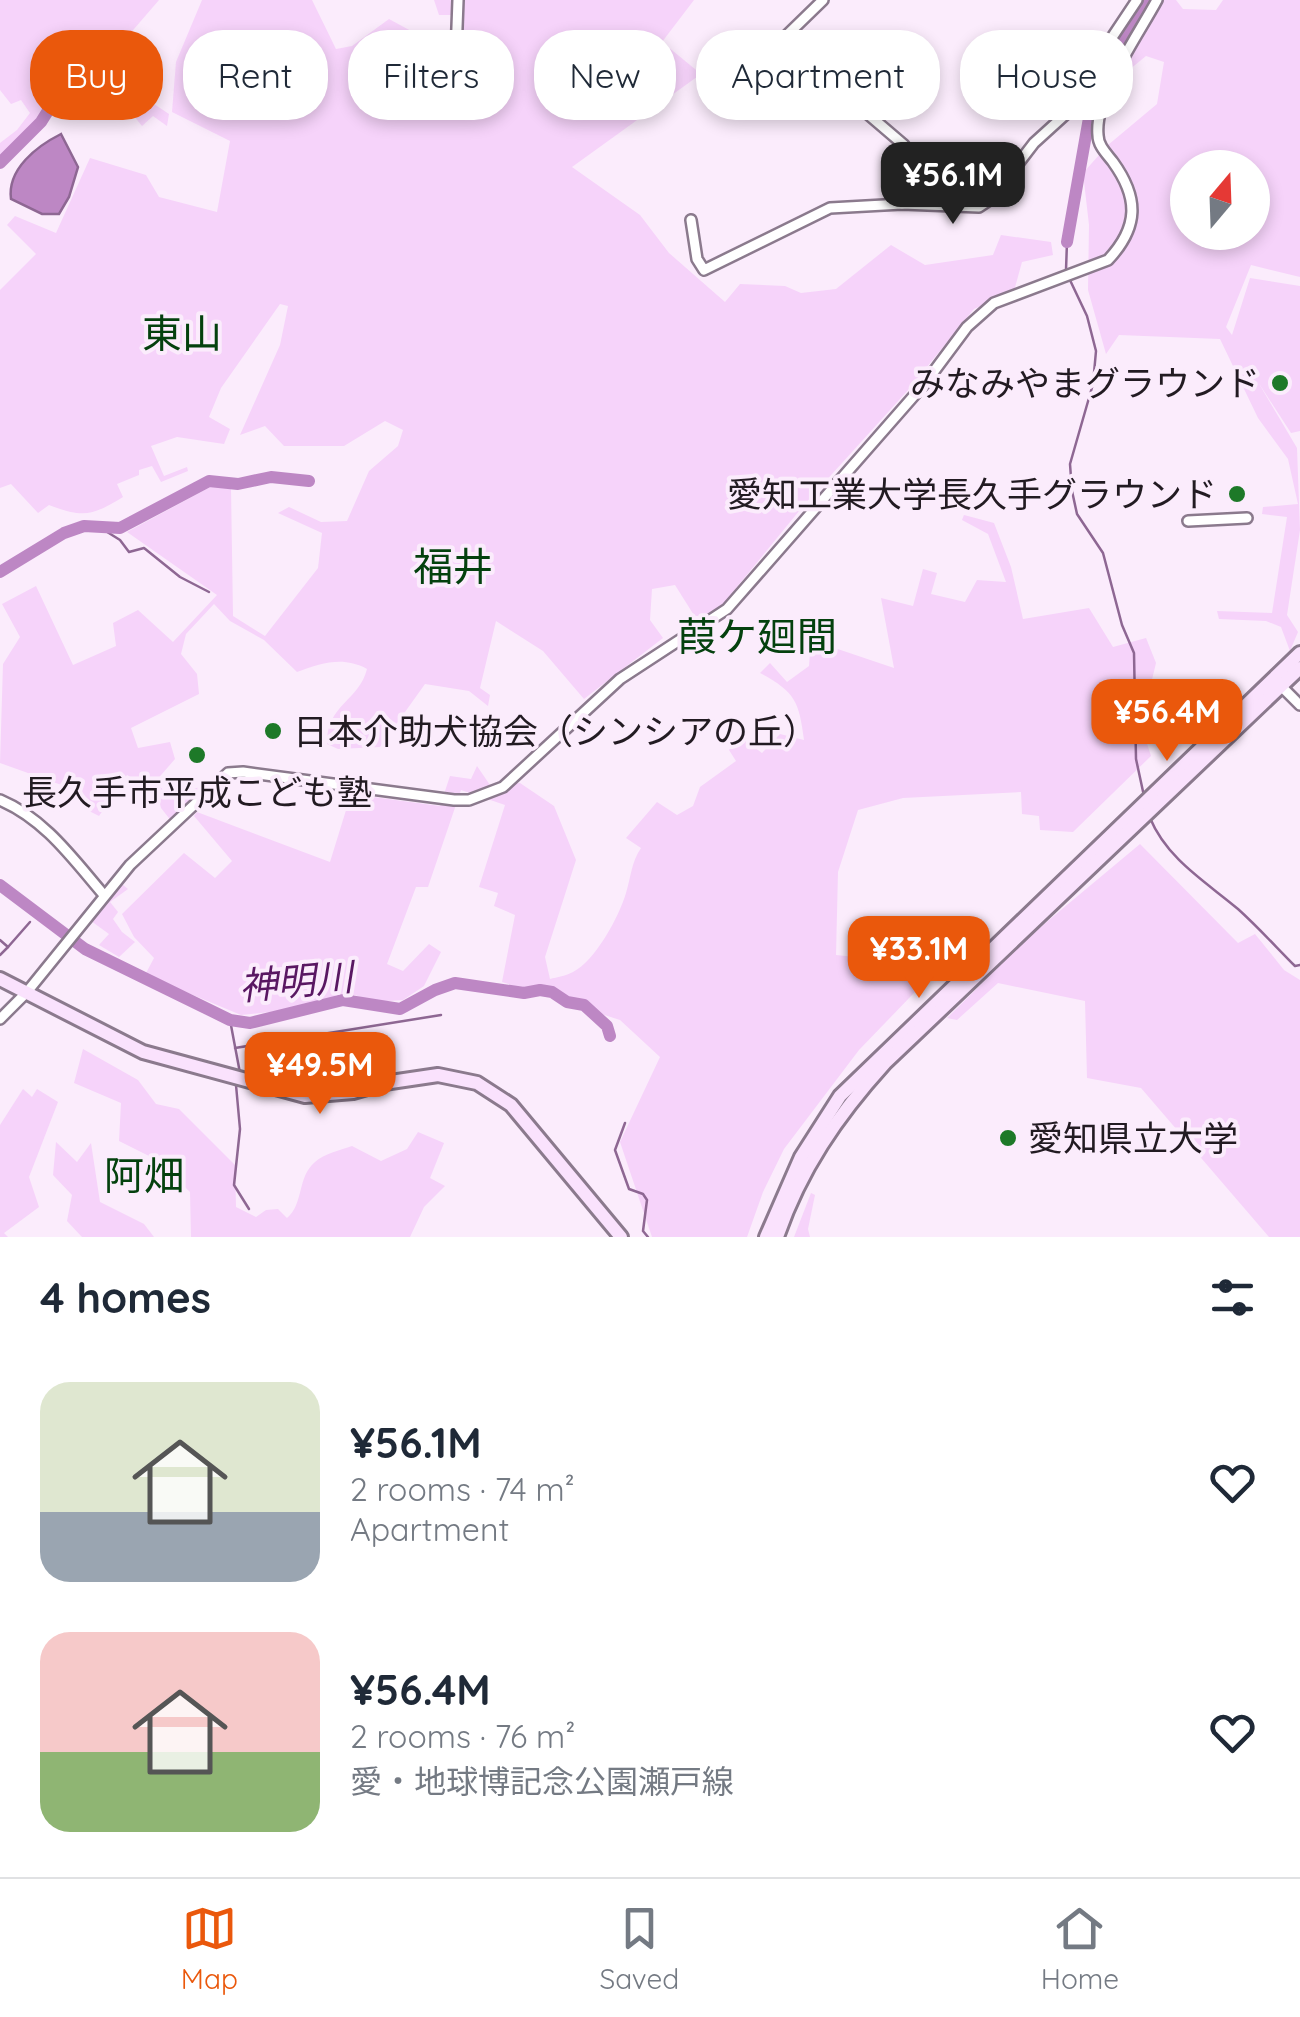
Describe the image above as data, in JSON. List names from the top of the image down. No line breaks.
{"districts":["東山","福井","葭ケ廻間","阿畑"],"water":["神明川"],"places":["みなみやまグラウンド","愛知工業大学長久手グラウンド","日本介助犬協会（シンシアの丘）","長久手市平成こども塾","愛知県立大学"],"north":"top","page":{"chip":["Buy","Rent","Filters","New","Apartment","House"],"price":["¥56.1M","¥56.4M","¥33.1M","¥49.5M"],"heading":"4 homes","list":[{"name":"¥56.1M","note":"2 rooms · 74 m² · Apartment"},{"name":"¥56.4M","note":"2 rooms · 76 m² · 愛・地球博記念公園瀬戸線"}],"tabs":["Map","Saved","Home"]}}
